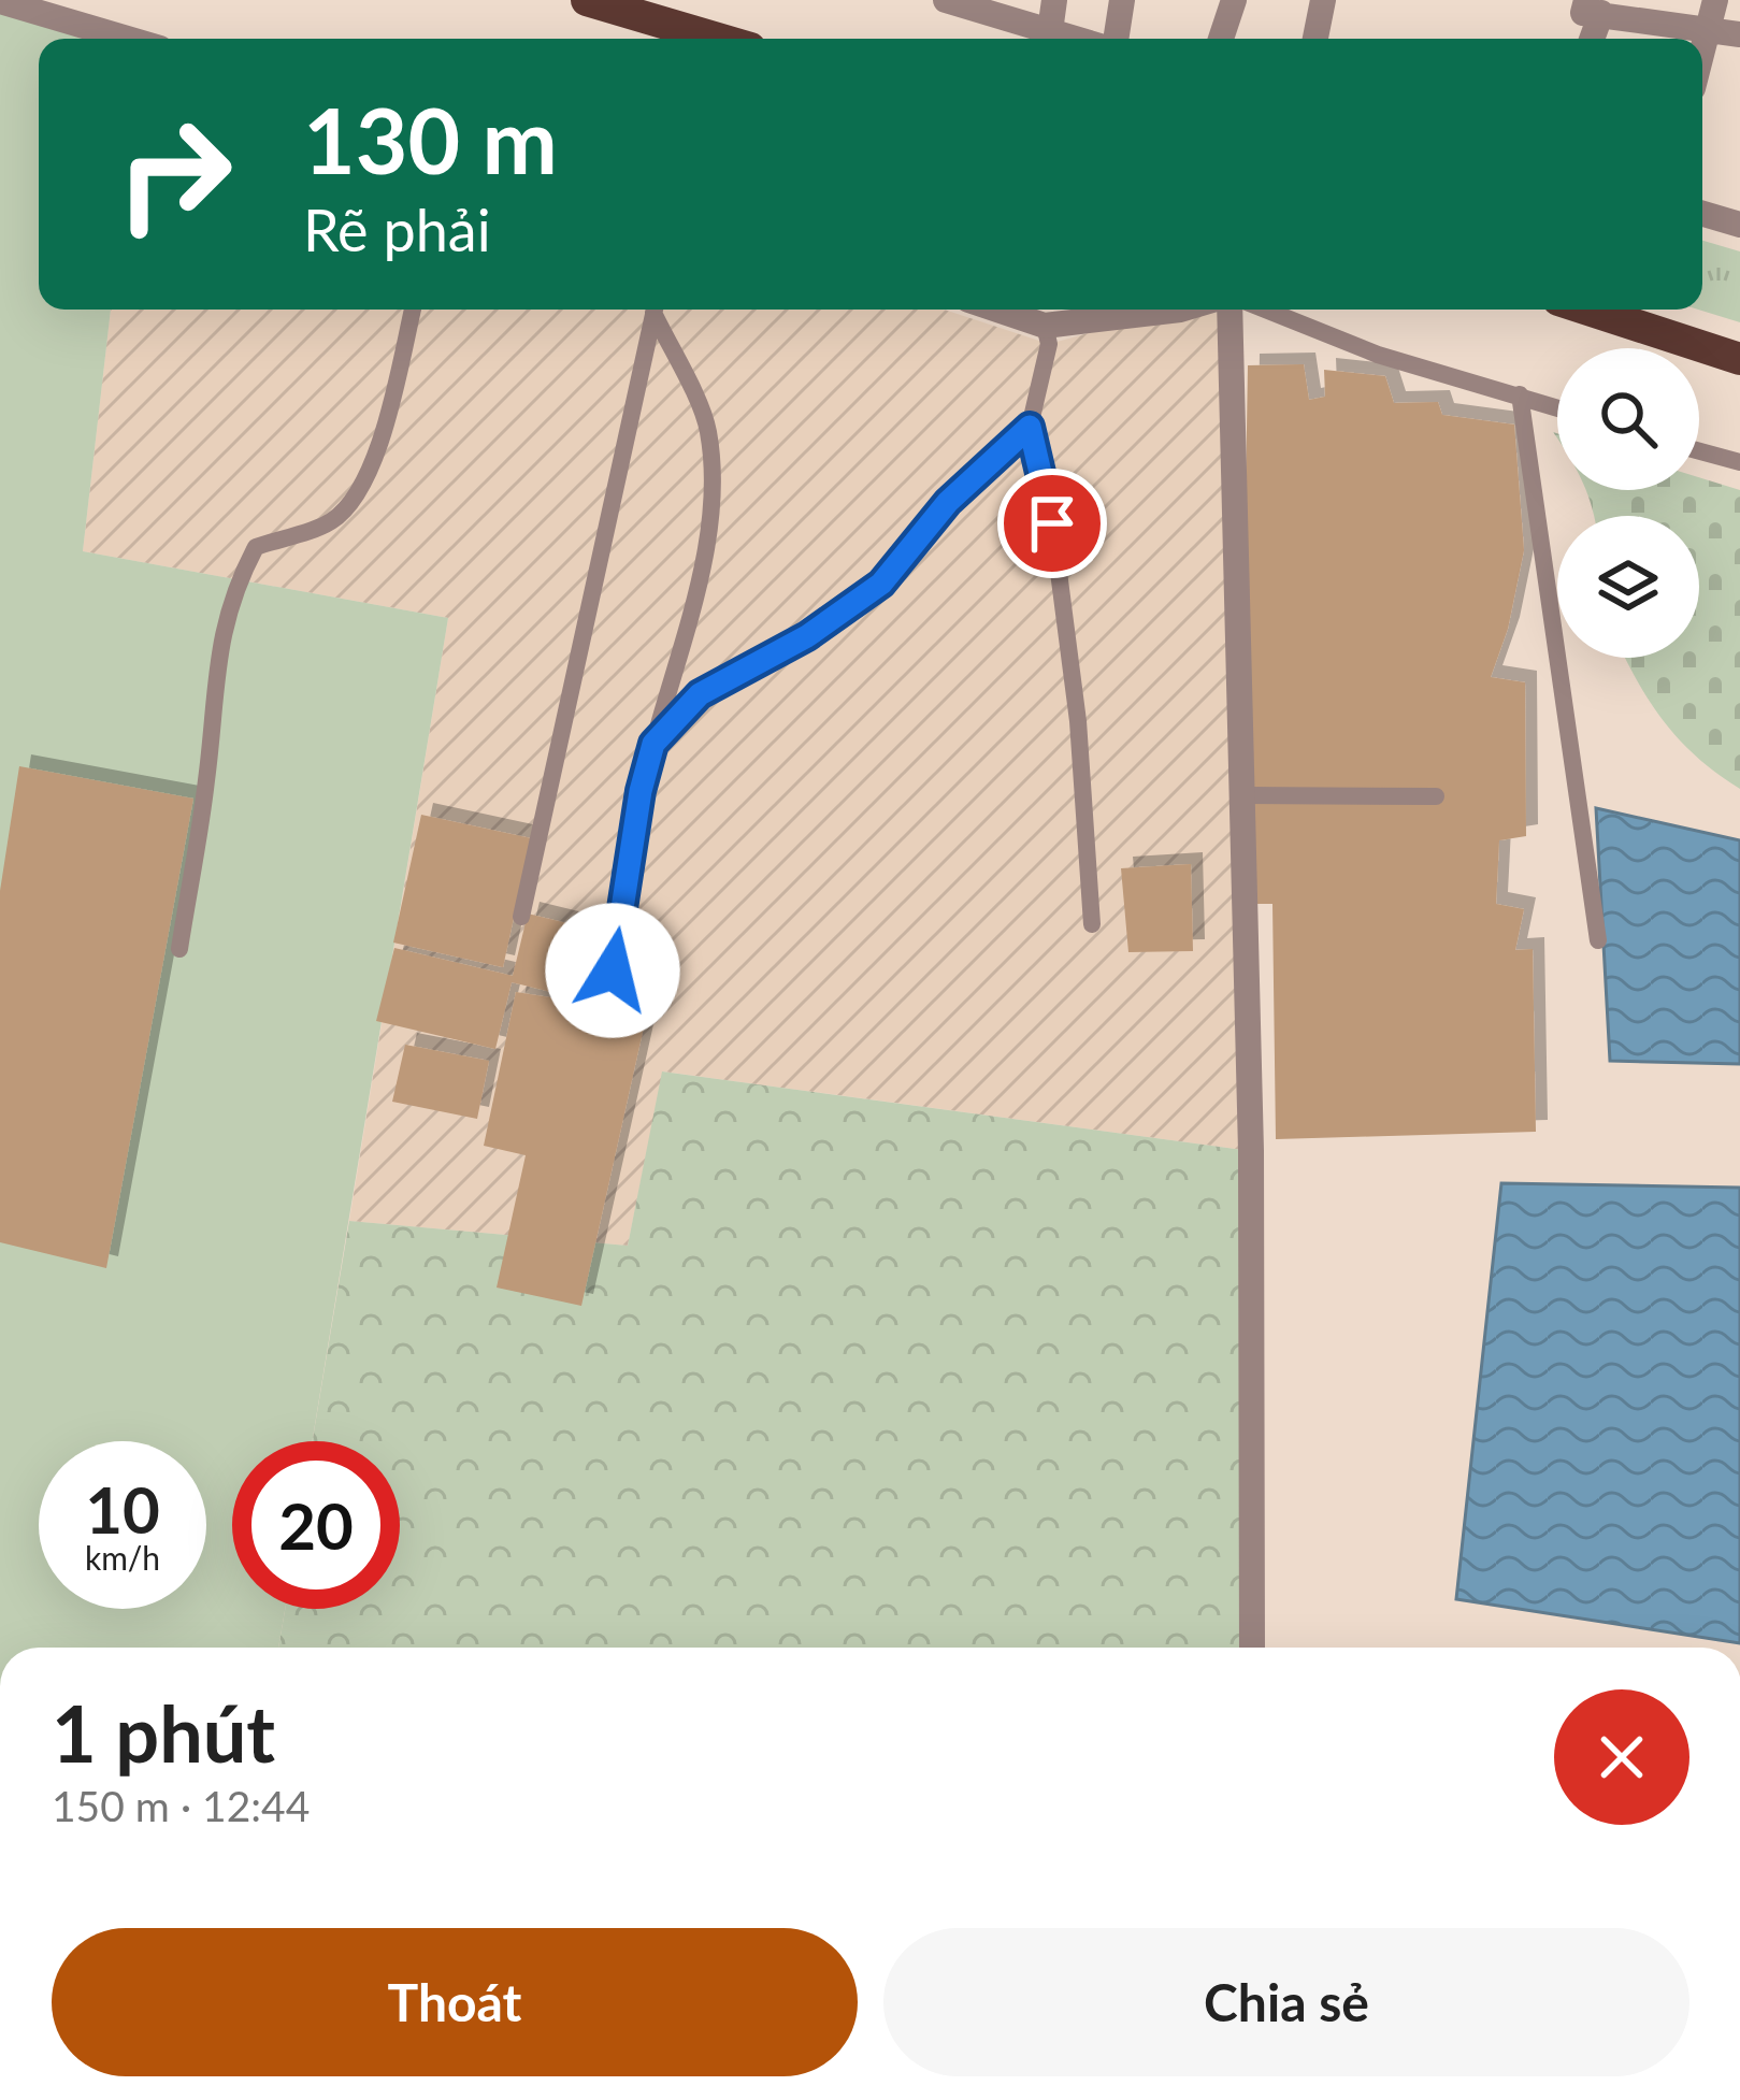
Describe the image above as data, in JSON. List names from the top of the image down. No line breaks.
{"page":{"turn":["130 m","Rẽ phải"],"speed":"10 km/h","limit":"20","heading":["1 phút","150 m · 12:44"],"buttons":["Thoát","Chia sẻ"]}}
